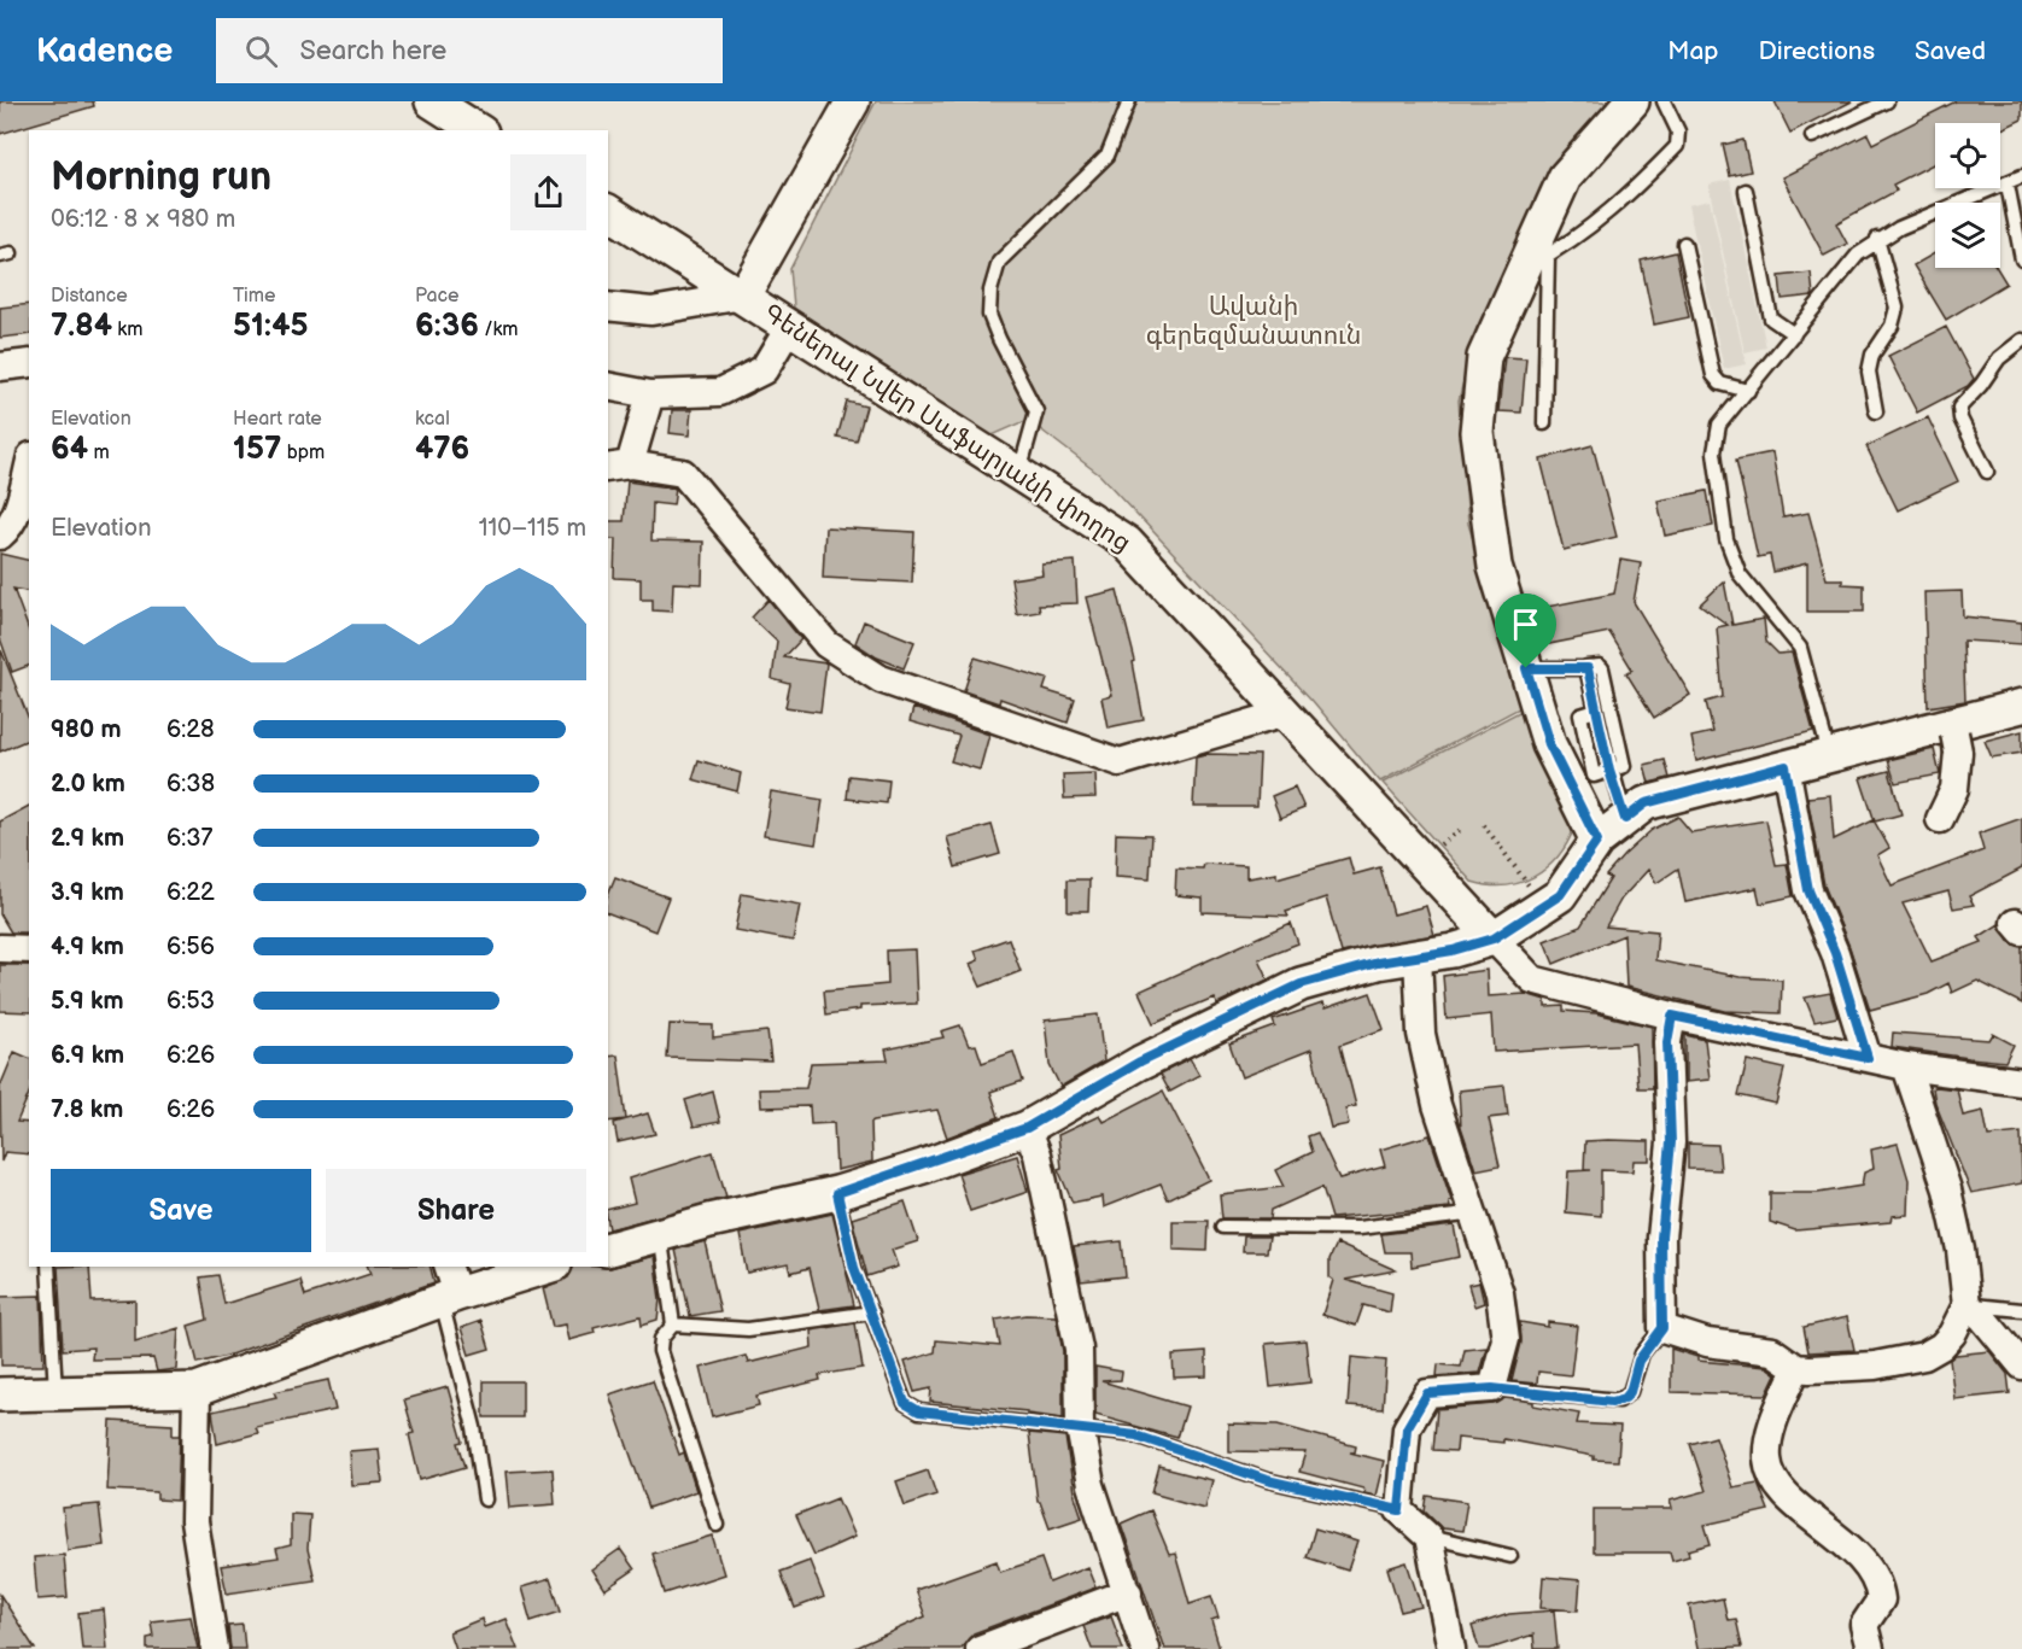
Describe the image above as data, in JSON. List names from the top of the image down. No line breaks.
{"streets":{"street":["Գեներալ Նվեր Սաֆարյանի փողոց"]},"parks":["Ավանի գերեզմանատուն"],"page":{"header":"Kadence","search":"Search here","nav":["Map","Directions","Saved"],"heading":["Morning run","06:12 · 8 × 980 m"],"stats":[["Distance","7.84 km"],["Time","51:45"],["Pace","6:36 /km"],["Elevation","64 m"],["Heart rate","157 bpm"],["kcal","476"]],"chart":["Elevation","110–115 m"],"list":[{"name":"980 m","note":"6:28"},{"name":"2.0 km","note":"6:38"},{"name":"2.9 km","note":"6:37"},{"name":"3.9 km","note":"6:22"},{"name":"4.9 km","note":"6:56"},{"name":"5.9 km","note":"6:53"},{"name":"6.9 km","note":"6:26"},{"name":"7.8 km","note":"6:26"}],"buttons":["Save","Share"]}}
